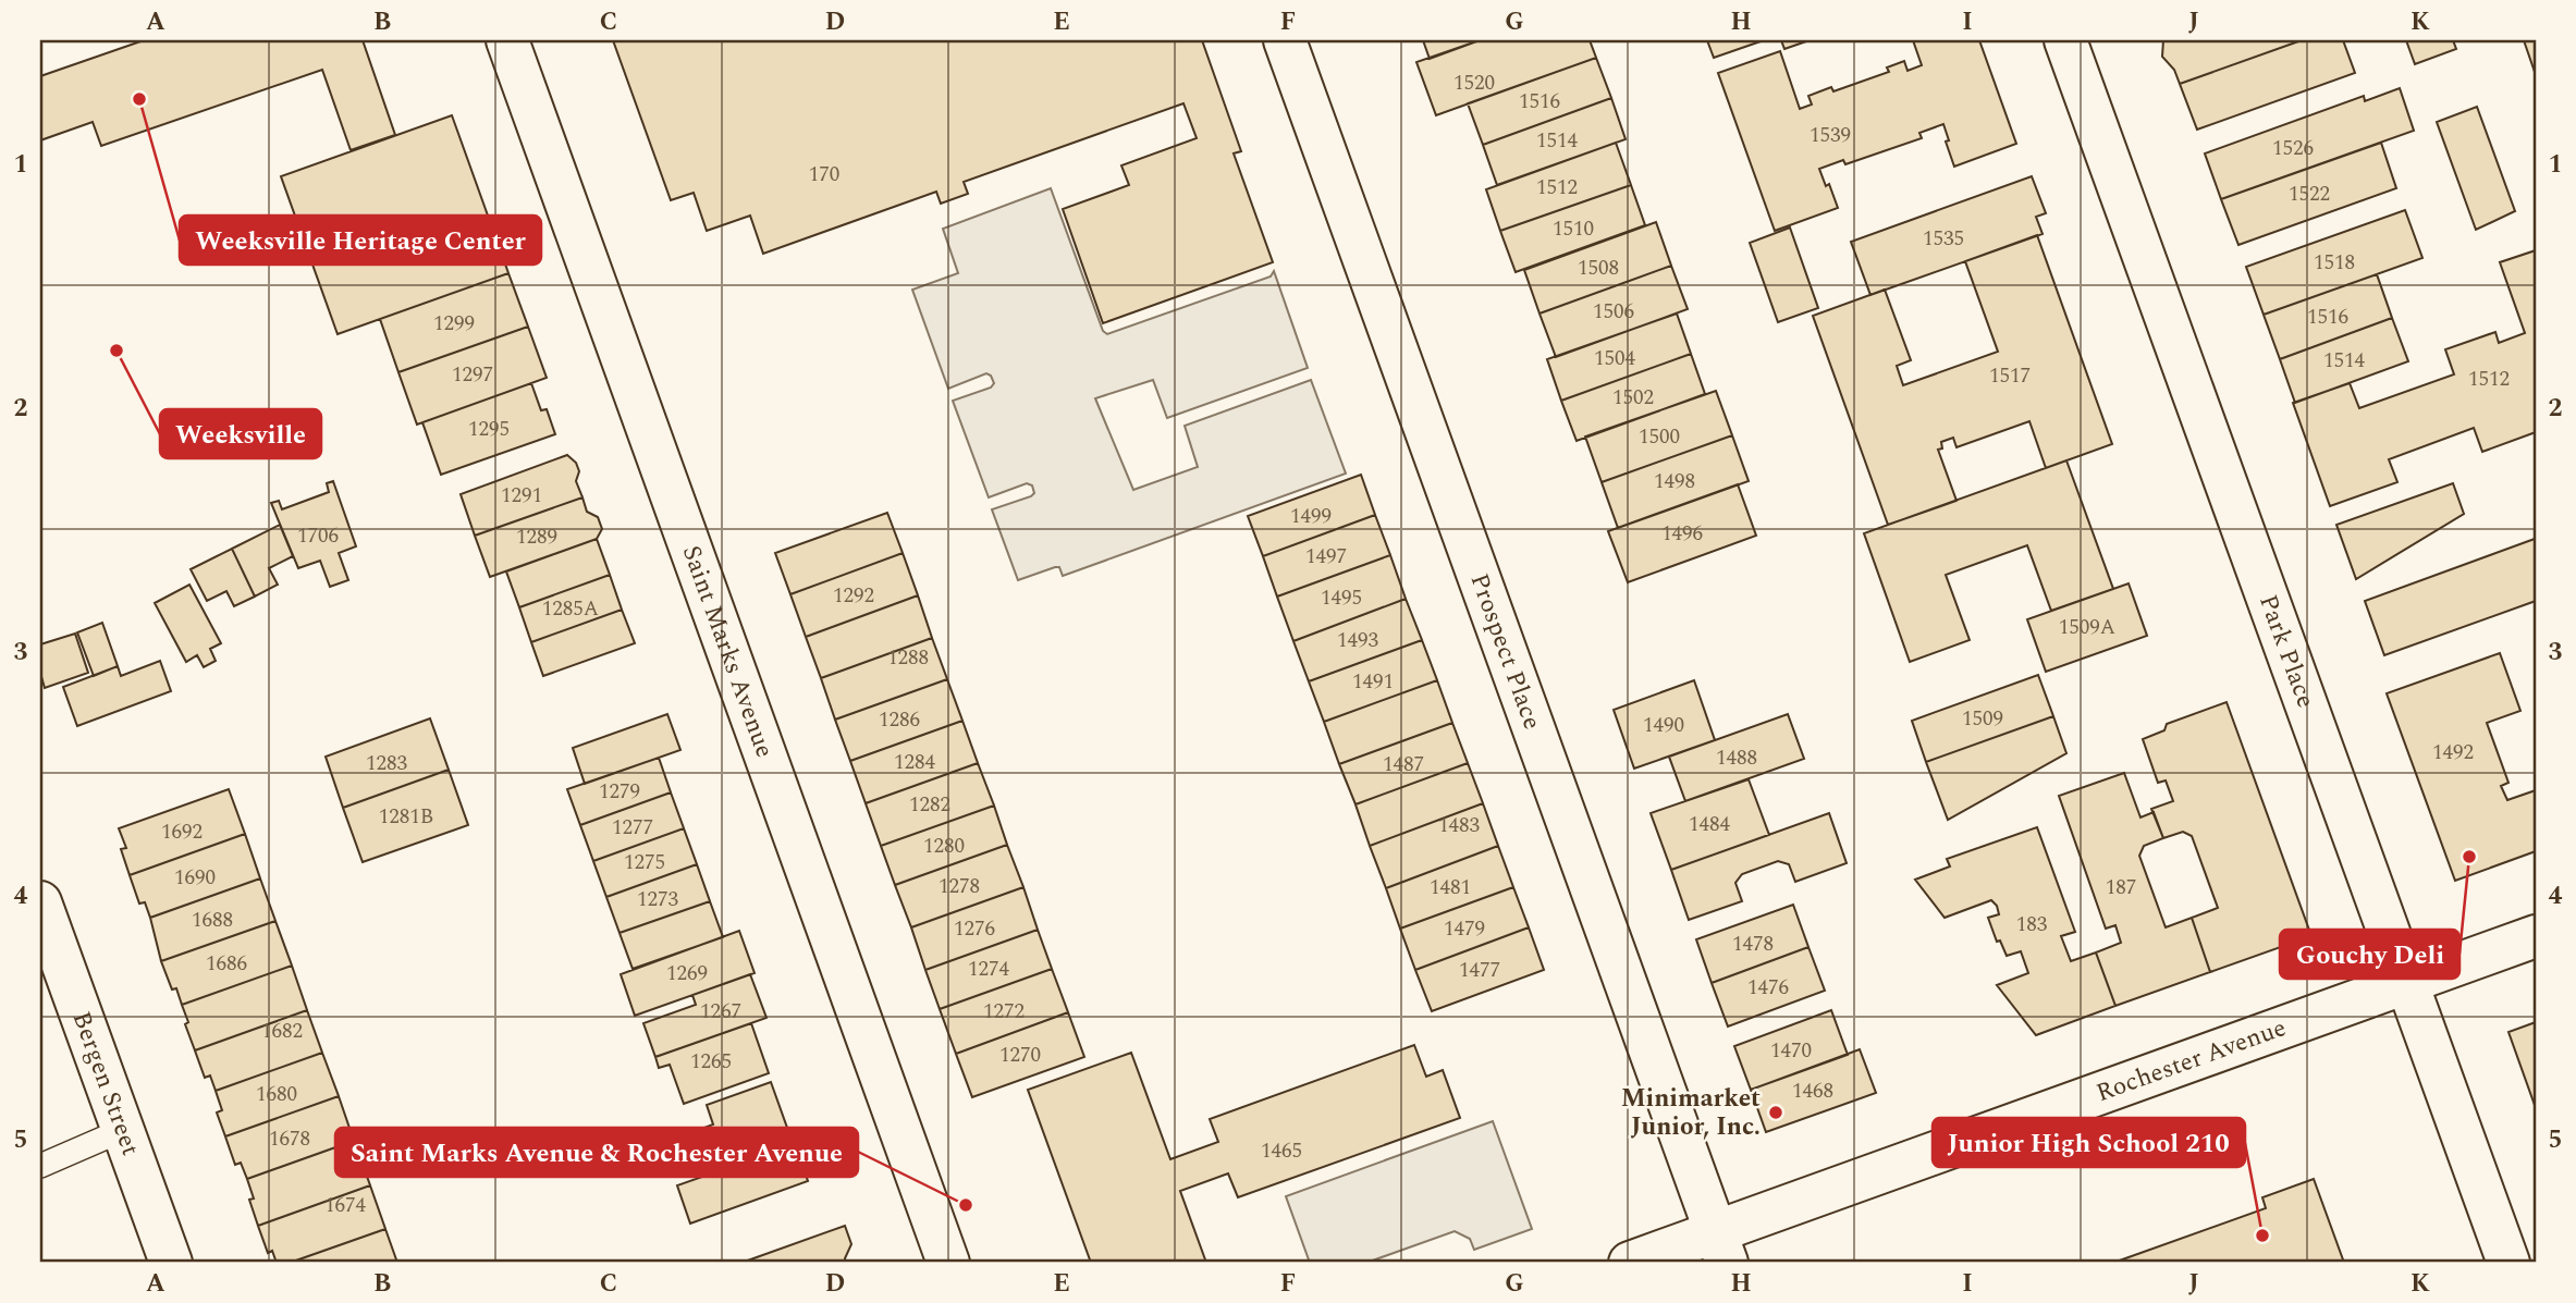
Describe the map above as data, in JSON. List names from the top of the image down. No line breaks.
{"streets":{"street":["Park Place","Saint Marks Avenue","Prospect Place","Rochester Avenue","Bergen Street"]},"crossings":[["Park Place","Rochester Avenue"],["Prospect Place","Rochester Avenue"]],"places":["Weeksville Heritage Center","Weeksville","Gouchy Deli","Minimarket Junior, Inc.","Saint Marks Avenue & Rochester Avenue","Junior High School 210"],"house_numbers":["1520","1516","1539","1514","1526","170","1512","1522","1510","1535","1518","1508","1506","1516","1299","1504","1514","1297","1517","1512","1502","1295","1500","1498","1291","1499","1496","1706","1289","1497","1292","1495","1285A","1509A","1493","1288","1491","1509","1286","1490","1492","1488","1284","1283","1487","1279","1282","1281B","1484","1483","1277","1692","1280","1275","1690","1278","1481","187","1273","1688","183","1276","1479","1478","1686","1274","1477","1269","1476","1267","1272","1682","1470","1270","1265","1468","1680","1678","1465","1674"],"grid":{"columns":["A","B","C","D","E","F","G","H","I","J","K"],"rows":["1","2","3","4","5"]}}
